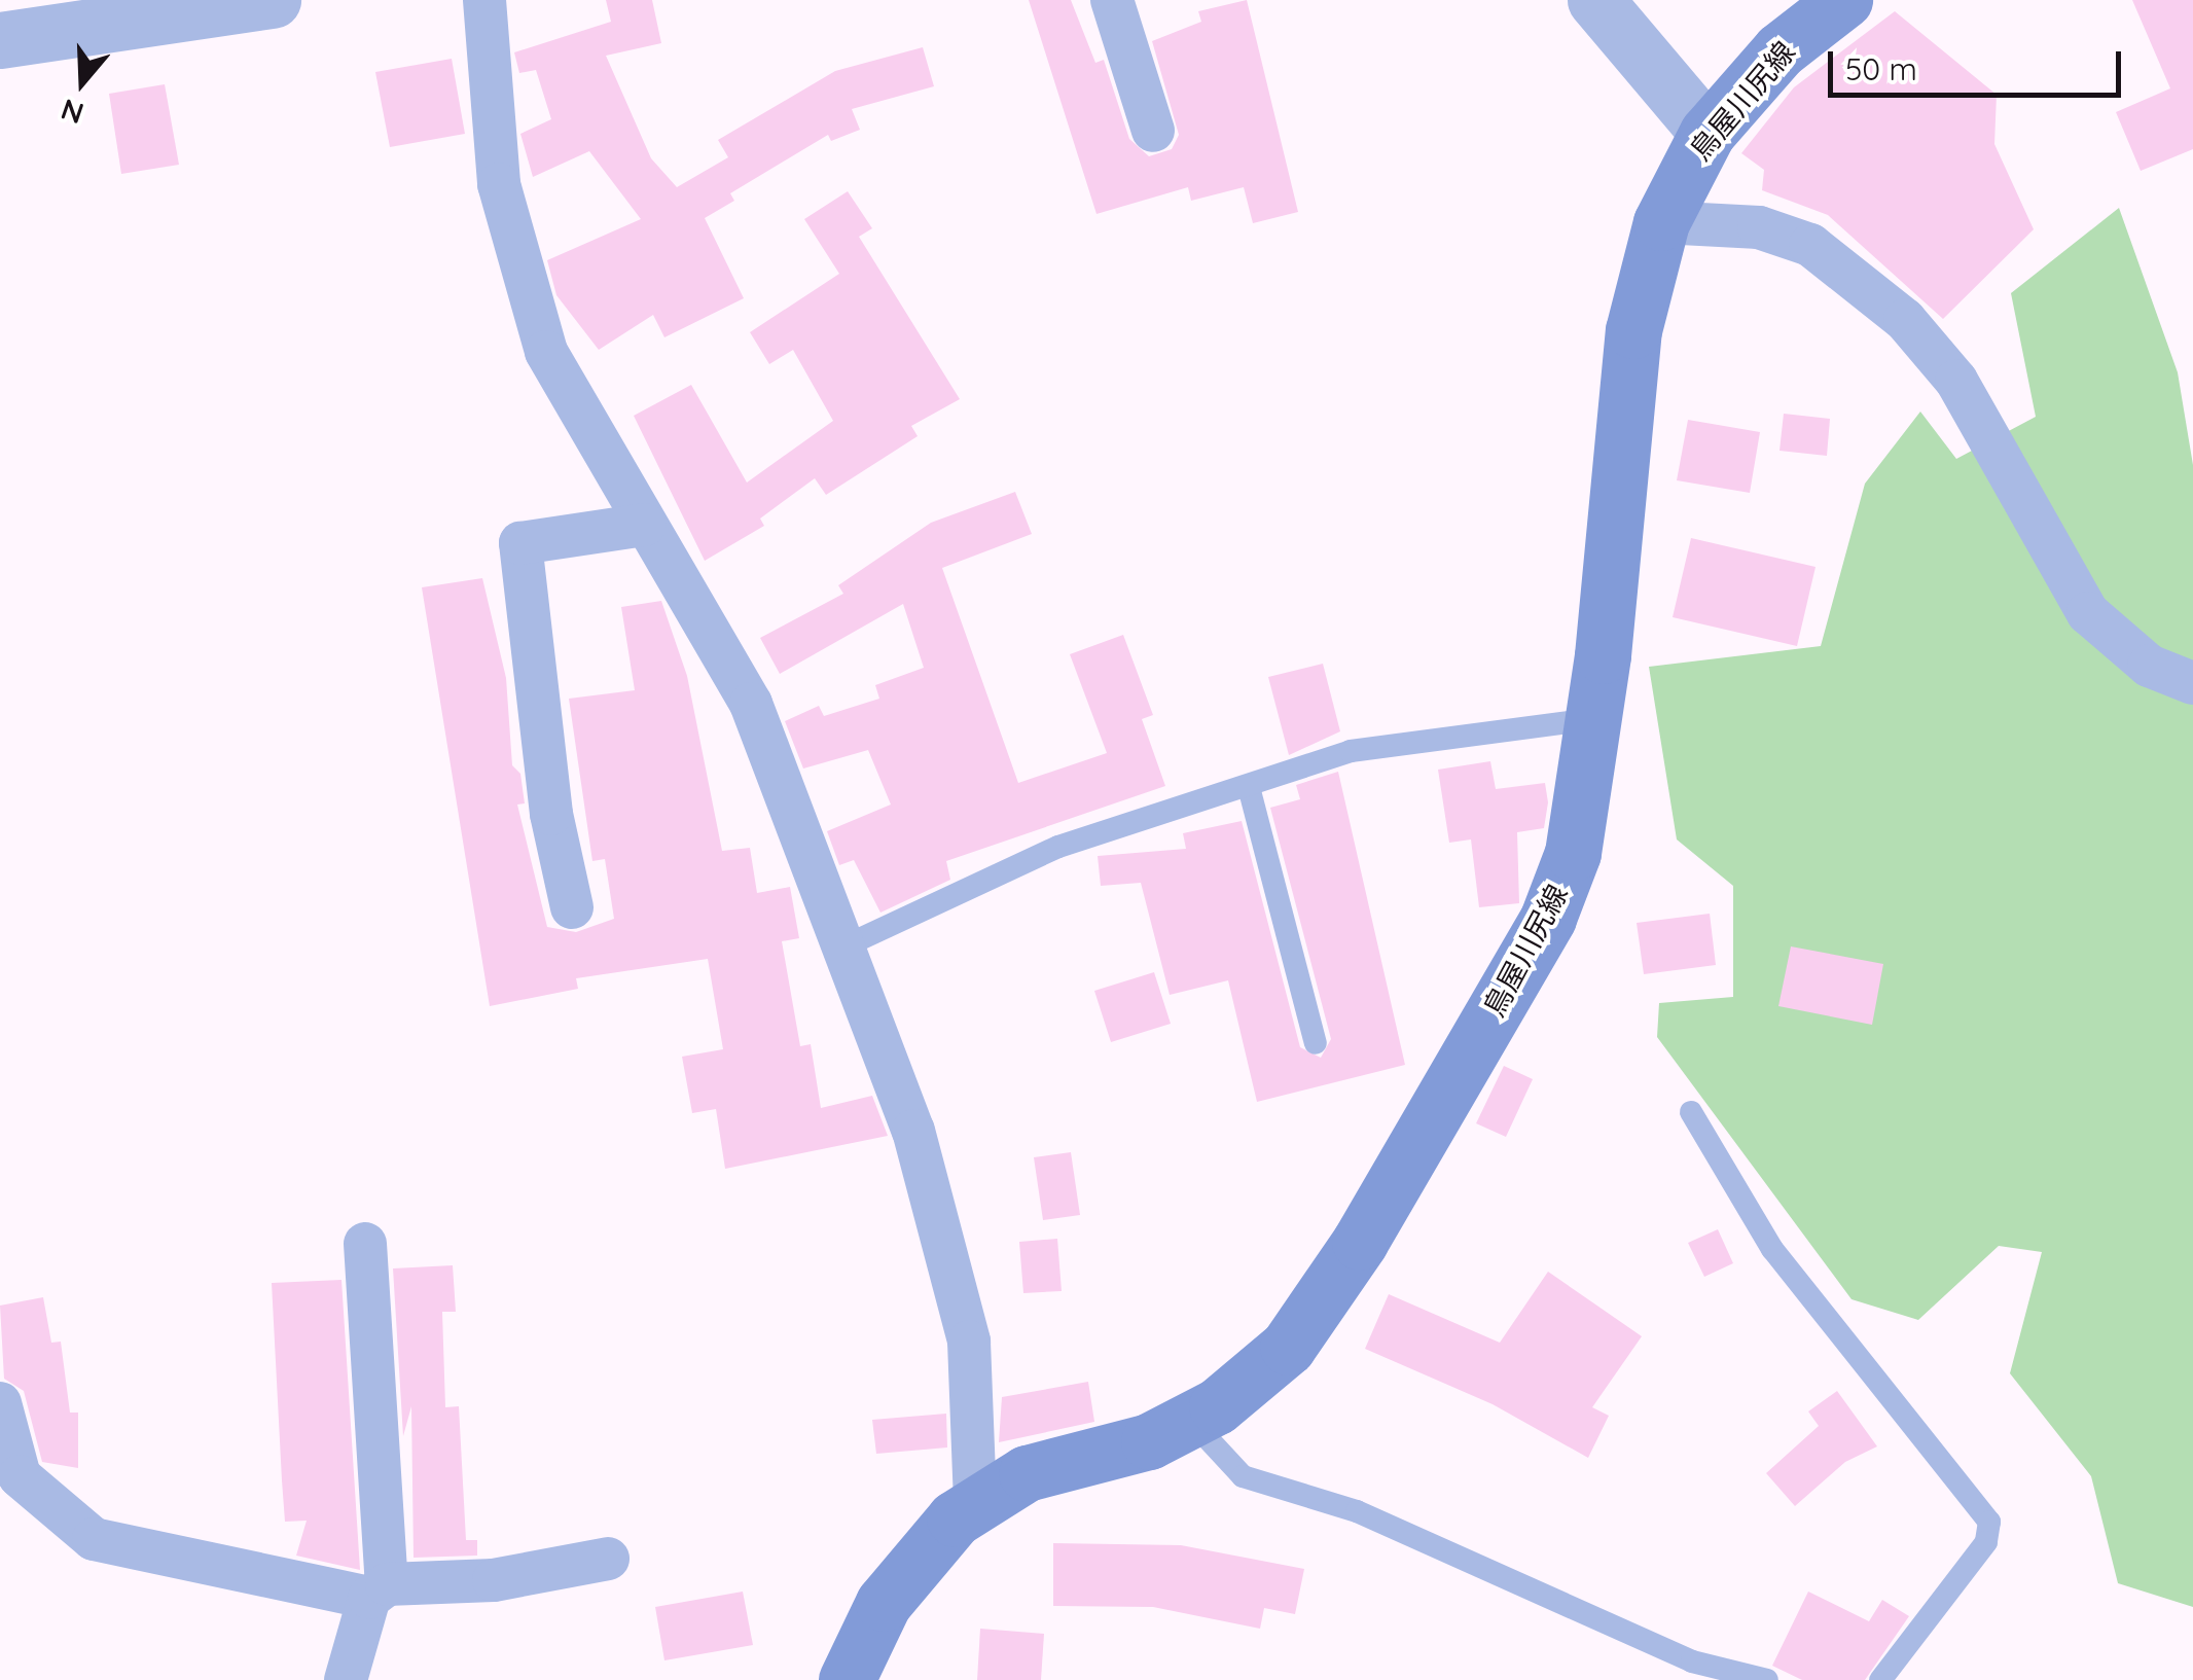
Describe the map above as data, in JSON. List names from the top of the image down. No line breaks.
{"streets":{"main road":["鳥屋川尻線"]},"scale_bar":"50 m","north":"bottom"}
